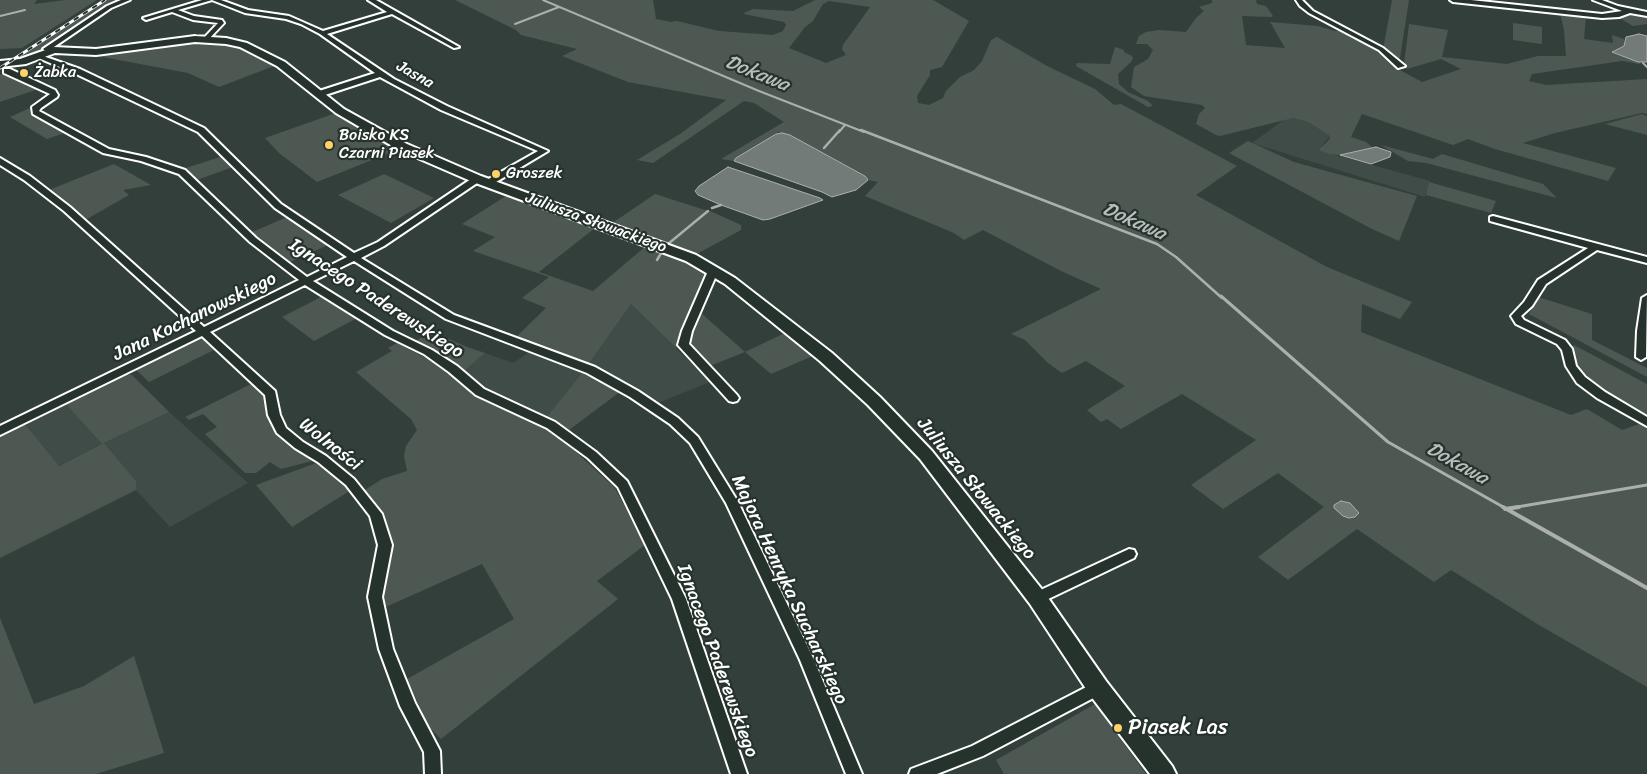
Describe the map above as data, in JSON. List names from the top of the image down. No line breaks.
{"streets":{"street":["Jasna","Juliusza Słowackiego","Ignacego Paderewskiego","Jana Kochanowskiego","Wolności","Majora Henryka Sucharskiego"]},"crossings":[["Jasna","Juliusza Słowackiego"],["Jasna","Jana Kochanowskiego"],["Juliusza Słowackiego","Ignacego Paderewskiego"],["Juliusza Słowackiego","Jana Kochanowskiego"],["Juliusza Słowackiego","Majora Henryka Sucharskiego"],["Ignacego Paderewskiego","Jana Kochanowskiego"],["Jana Kochanowskiego","Wolności"],["Jana Kochanowskiego","Majora Henryka Sucharskiego"]],"water":["Dokawa"],"places":["Żabka","Boisko KS Czarni Piasek","Groszek","Piasek Las"]}
